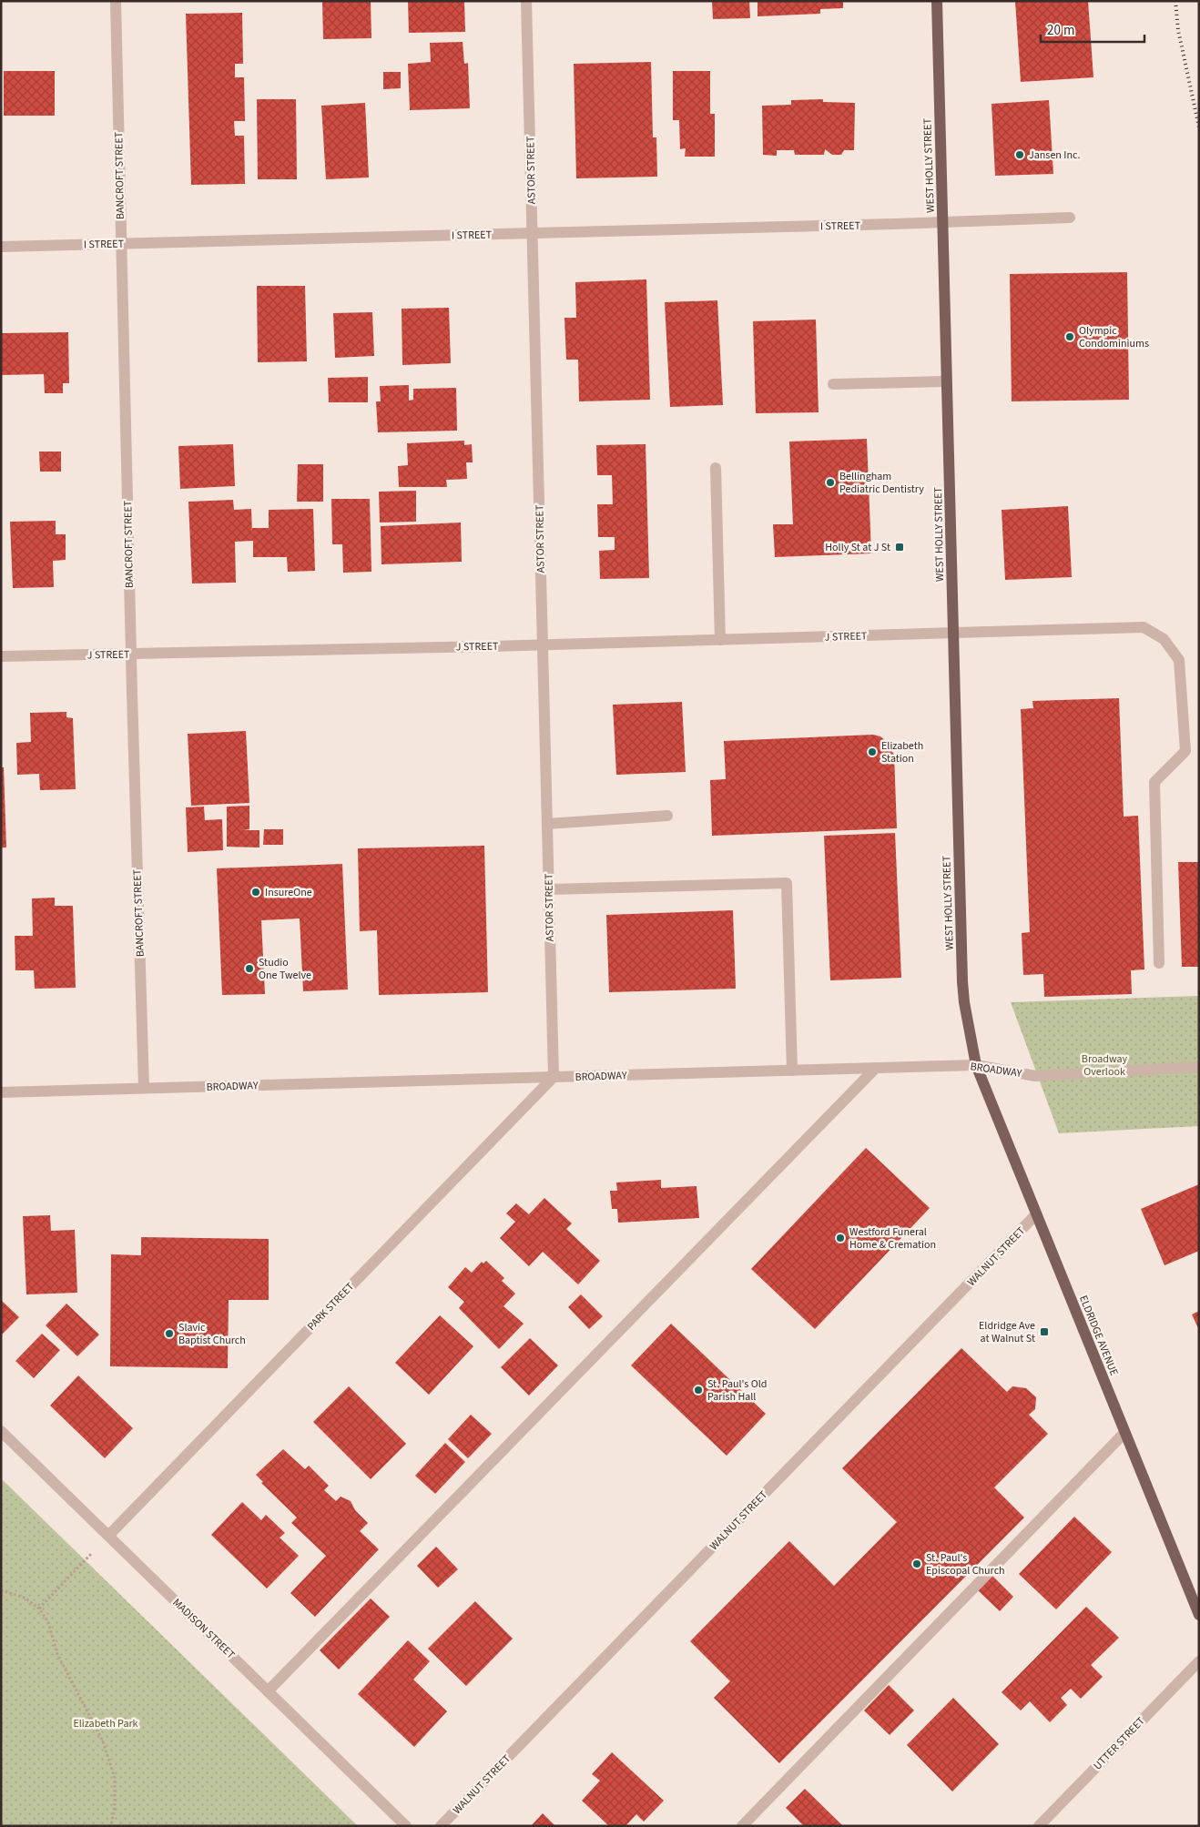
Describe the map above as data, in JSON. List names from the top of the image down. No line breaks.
{"streets":{"main road":["WEST HOLLY STREET","ELDRIDGE AVENUE"],"street":["ASTOR STREET","BANCROFT STREET","I STREET","J STREET","BROADWAY","WALNUT STREET","PARK STREET","MADISON STREET","UTTER STREET"]},"crossings":[["WEST HOLLY STREET","I STREET"],["WEST HOLLY STREET","J STREET"],["WEST HOLLY STREET","BROADWAY"],["WEST HOLLY STREET","ELDRIDGE AVENUE"],["ASTOR STREET","I STREET"],["ASTOR STREET","J STREET"],["ASTOR STREET","BROADWAY"],["ASTOR STREET","PARK STREET"],["BANCROFT STREET","I STREET"],["BANCROFT STREET","J STREET"],["BANCROFT STREET","BROADWAY"],["BROADWAY","PARK STREET"],["BROADWAY","ELDRIDGE AVENUE"],["WALNUT STREET","ELDRIDGE AVENUE"],["PARK STREET","MADISON STREET"]],"parks":["Broadway Overlook","Elizabeth Park"],"places":{"other":["Jansen Inc.","Olympic Condominiums","Bellingham Pediatric Dentistry","Elizabeth Station","InsureOne","Studio One Twelve","Westford Funeral Home & Cremation","Slavic Baptist Church","St. Paul's Old Parish Hall","St. Paul's Episcopal Church"],"transit":["Holly St at J St","Eldridge Ave at Walnut St"]},"scale_bar":"20 m"}
